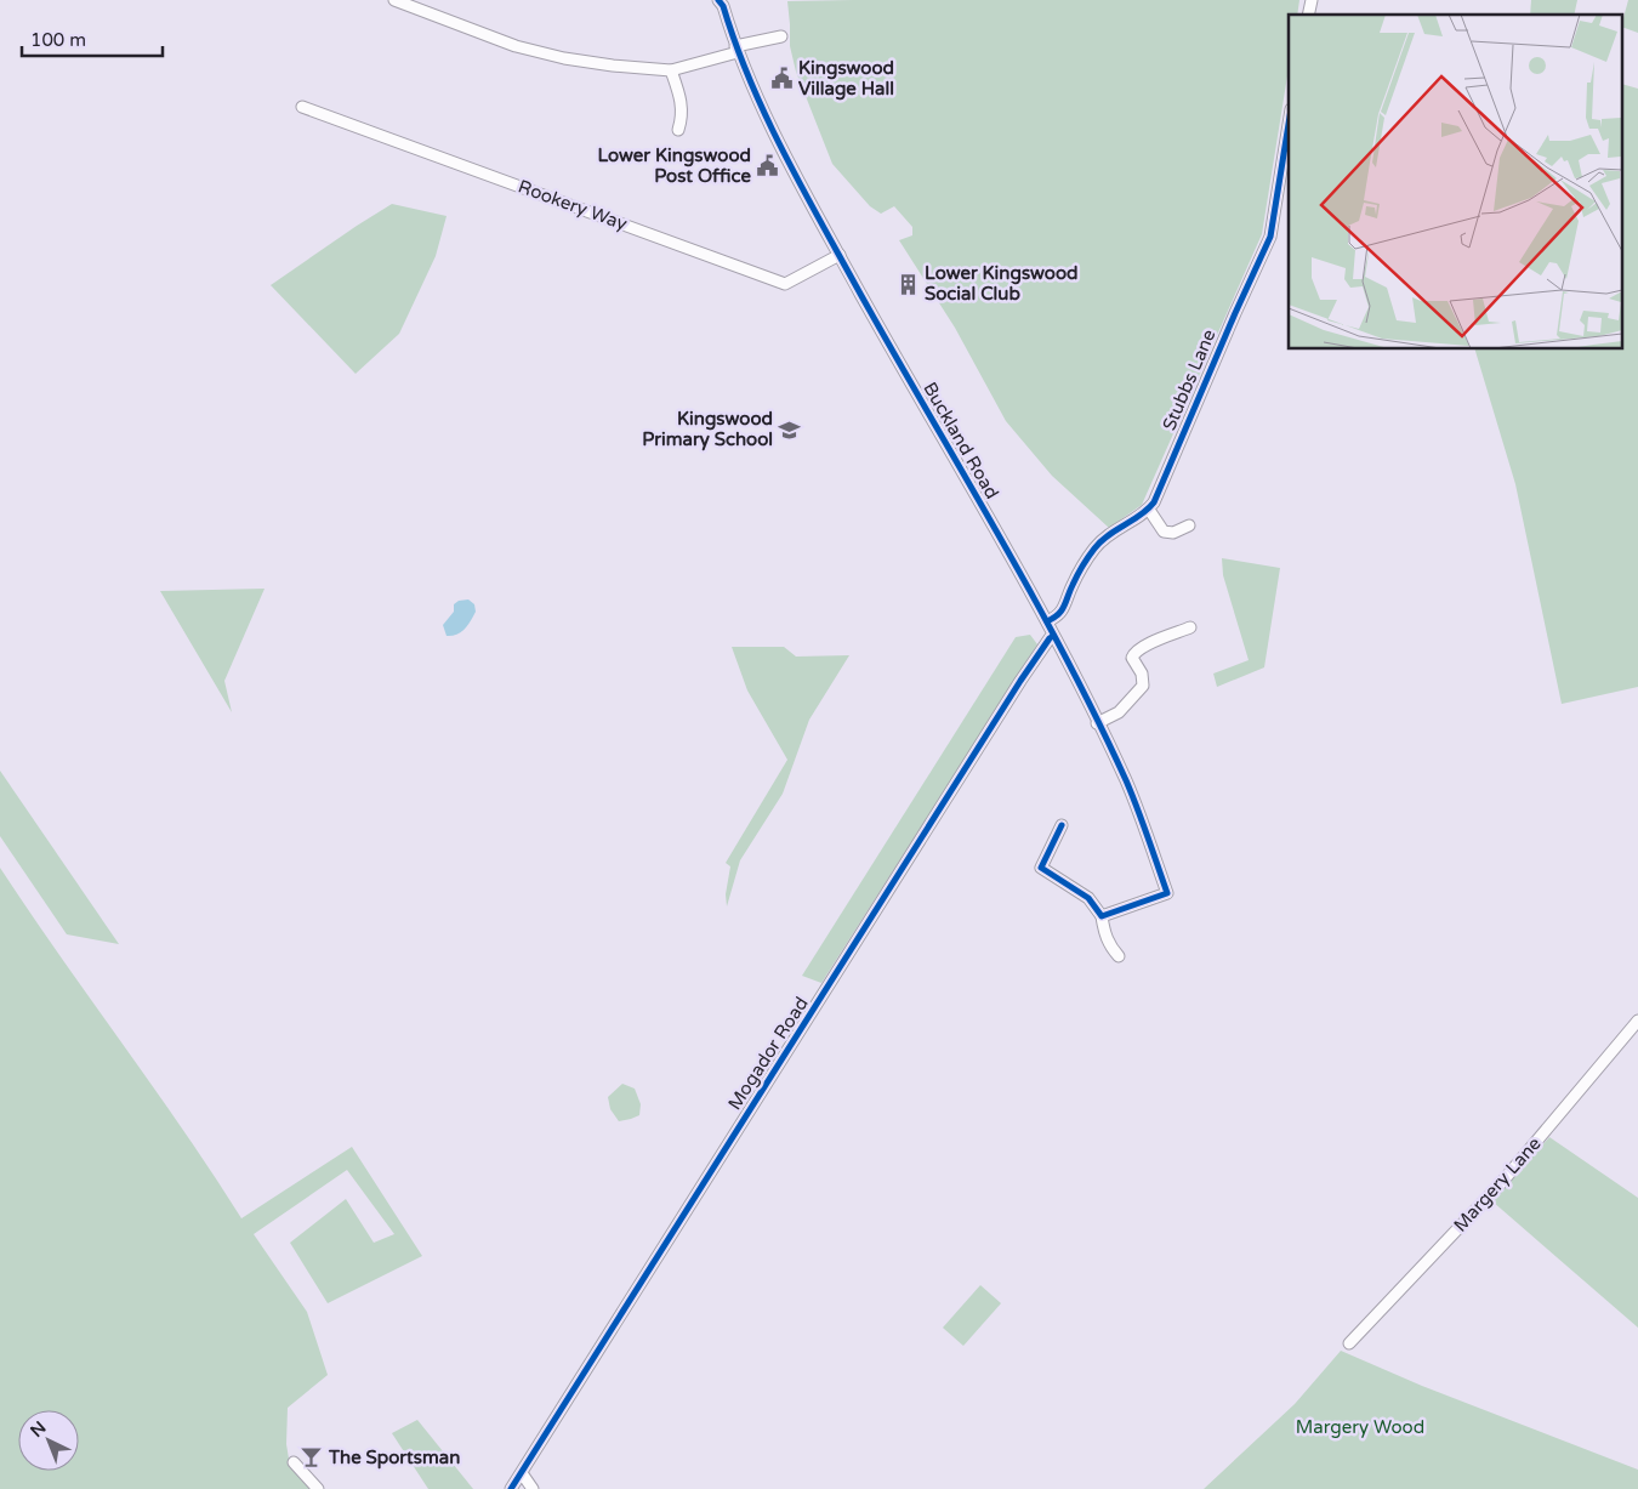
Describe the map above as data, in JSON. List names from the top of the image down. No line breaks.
{"streets":{"street":["Rookery Way","Stubbs Lane","Buckland Road","Mogador Road","Margery Lane"]},"crossings":[["Rookery Way","Buckland Road"],["Buckland Road","Mogador Road"]],"parks":["Margery Wood"],"places":{"public building":["Kingswood Village Hall","Lower Kingswood Post Office"],"building":["Lower Kingswood Social Club"],"school or university":["Kingswood Primary School"],"bar":["The Sportsman"]},"scale_bar":"100 m","north":"top left"}
